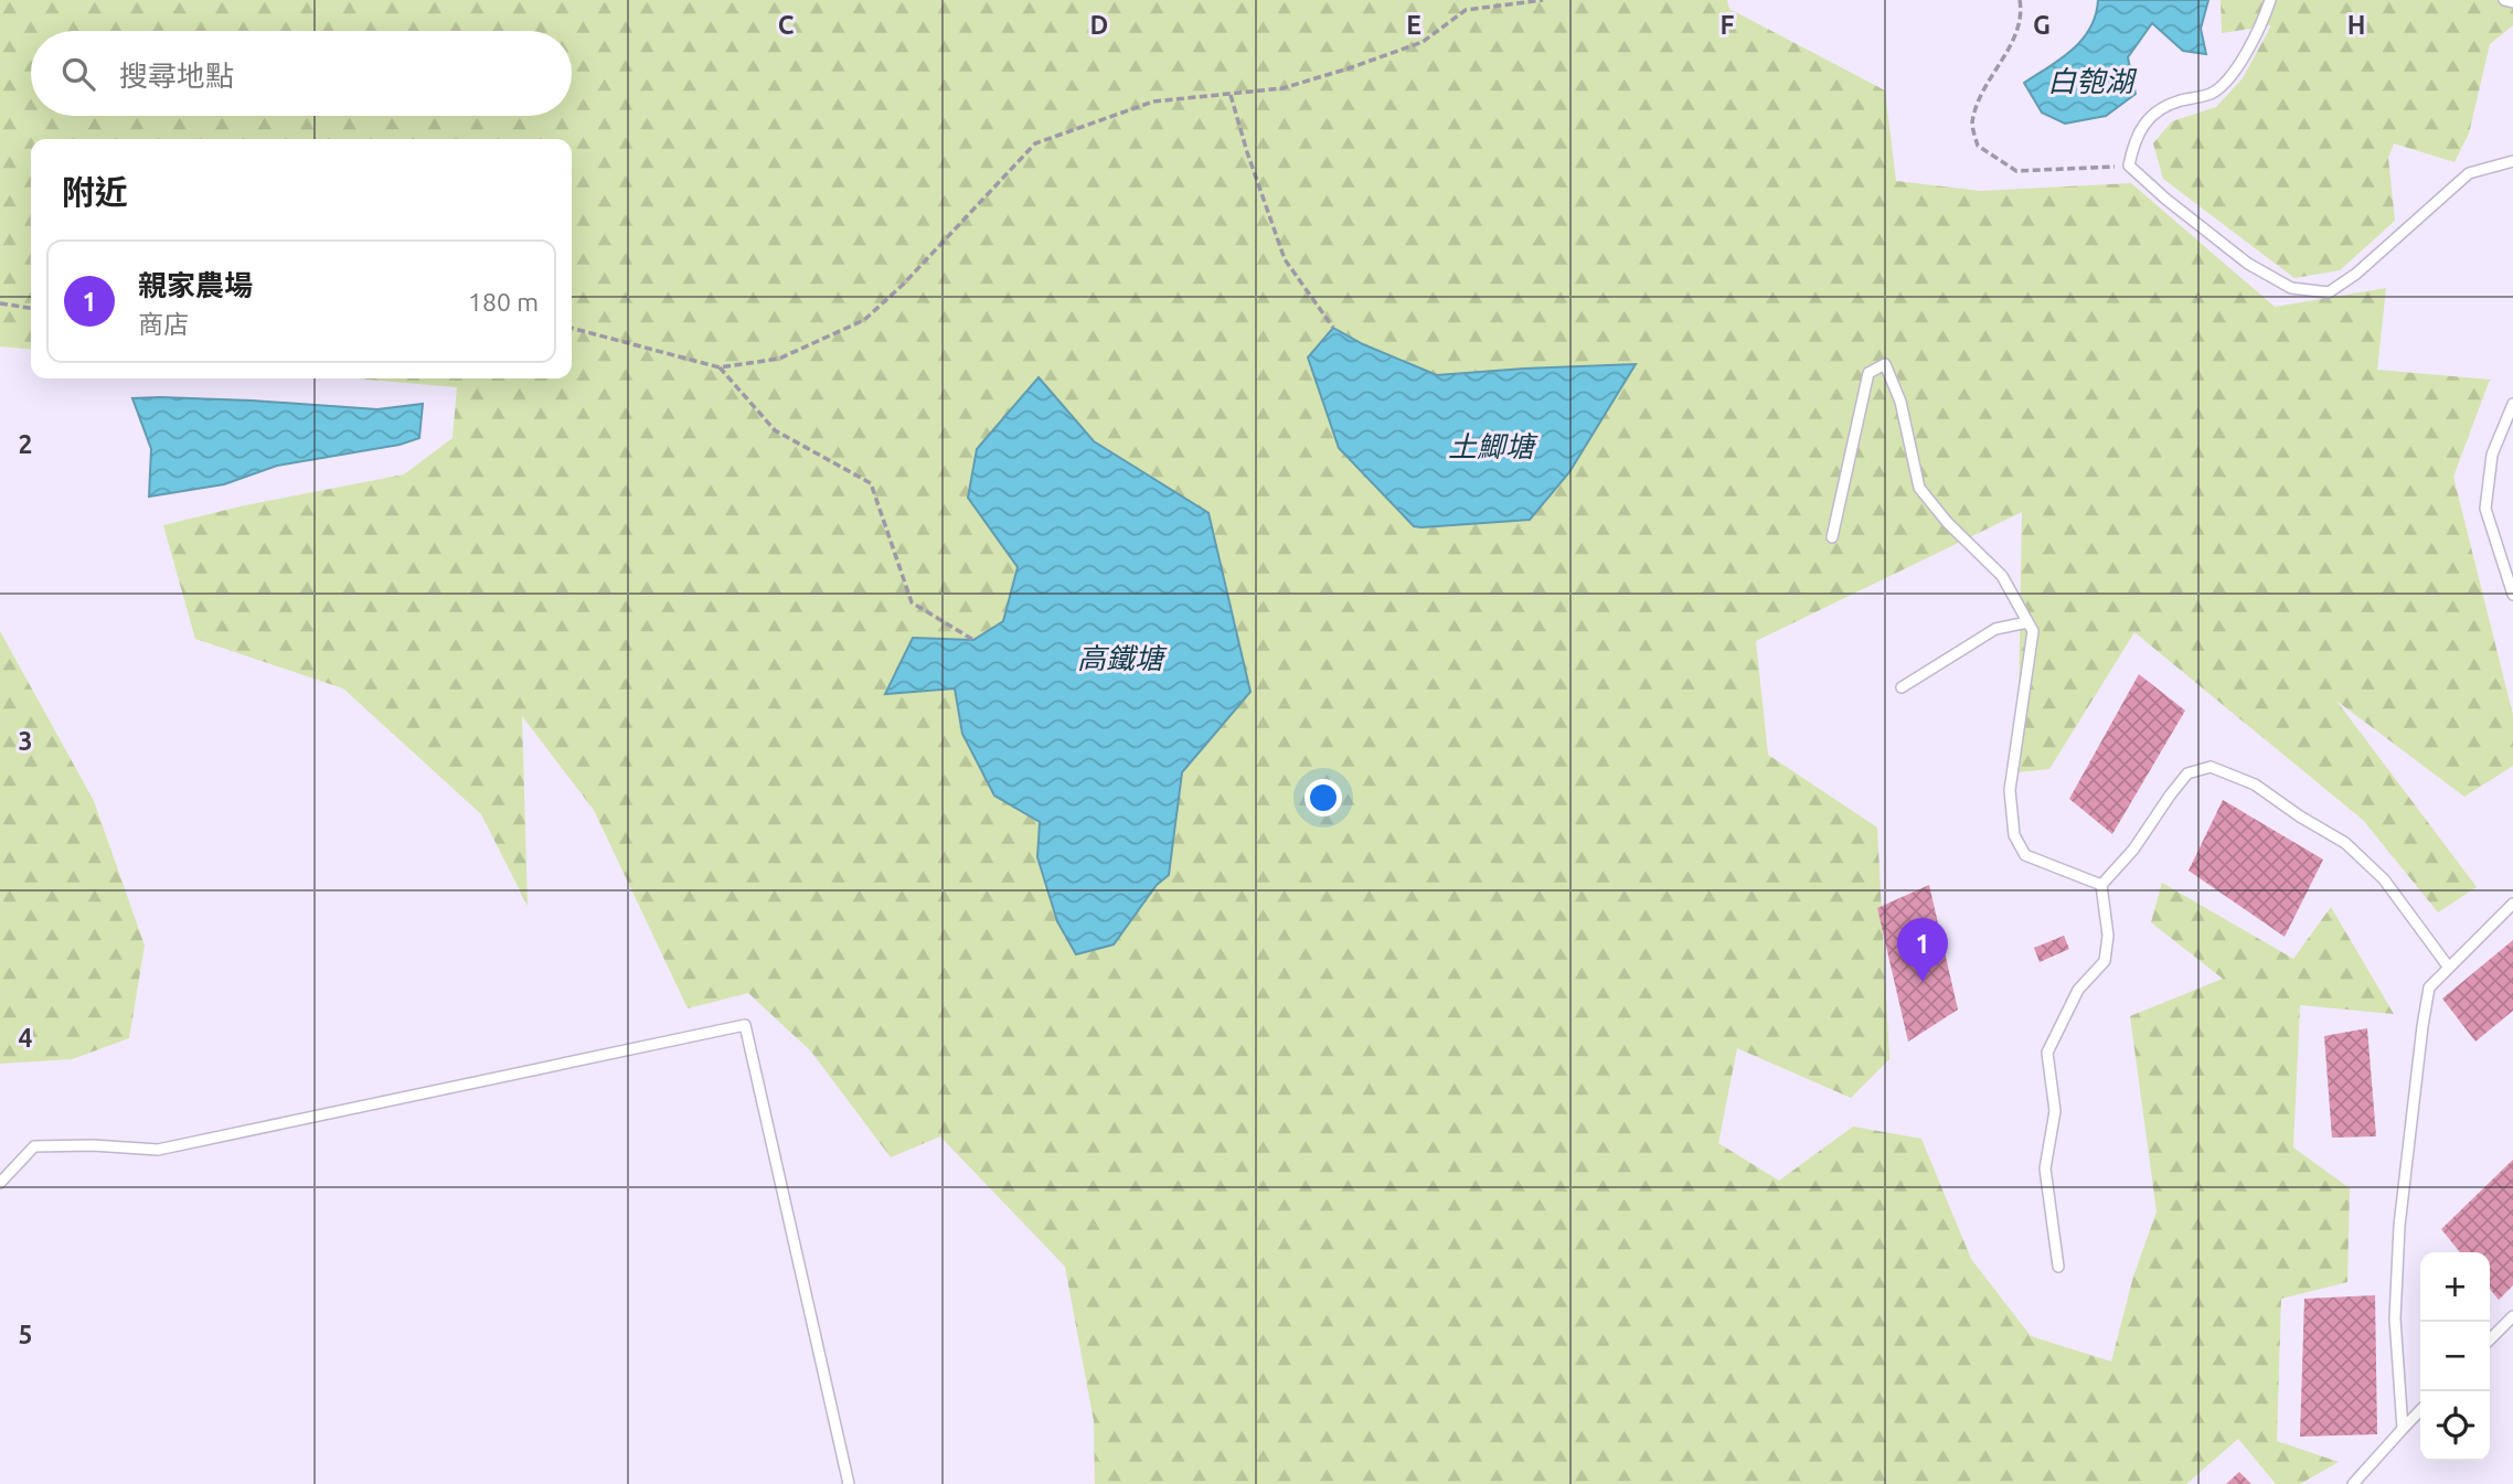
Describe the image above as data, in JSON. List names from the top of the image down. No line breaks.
{"water":["白匏湖","土鯽塘","高鐵塘"],"page":{"search":"搜尋地點","heading":"附近","list":[{"mark":"1","name":"親家農場","note":"商店","value":"180 m"}],"pins":"1","map_buttons":["+","−"]},"grid":{"columns":["C","D","E","F","G","H"],"rows":["2","3","4","5"]}}
